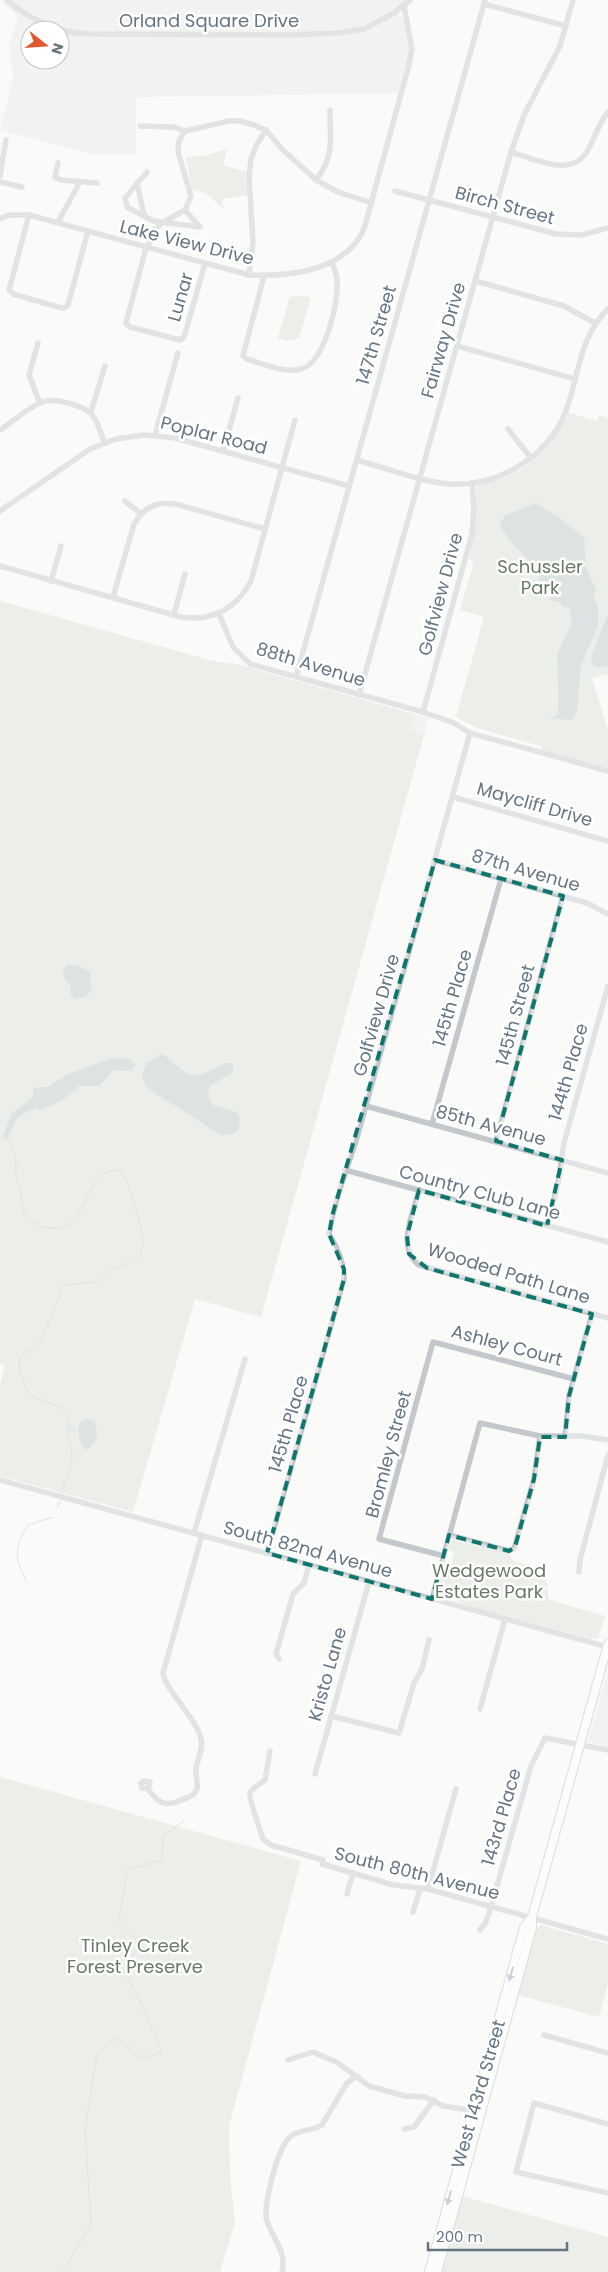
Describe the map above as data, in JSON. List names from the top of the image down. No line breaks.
{"streets":{"main road":["West 143rd Street"],"street":["Orland Square Drive","Birch Street","Lake View Drive","Lunar","147th Street","Fairway Drive","Poplar Road","Golfview Drive","88th Avenue","Maycliff Drive","87th Avenue","145th Place","145th Street","144th Place","85th Avenue","Country Club Lane","Wooded Path Lane","Ashley Court","Bromley Street","South 82nd Avenue","Kristo Lane","143rd Place","South 80th Avenue"]},"crossings":[["Orland Square Drive","Lake View Drive"],["Birch Street","147th Street"],["Birch Street","Fairway Drive"],["Lake View Drive","Lunar"],["147th Street","Poplar Road"],["147th Street","88th Avenue"],["Fairway Drive","88th Avenue"],["Golfview Drive","88th Avenue"],["Golfview Drive","Maycliff Drive"],["Golfview Drive","87th Avenue"],["Golfview Drive","145th Place"],["Golfview Drive","85th Avenue"],["Golfview Drive","Country Club Lane"],["87th Avenue","145th Place"],["87th Avenue","145th Street"],["145th Place","85th Avenue"],["145th Place","South 82nd Avenue"],["145th Street","85th Avenue"],["144th Place","85th Avenue"],["144th Place","Country Club Lane"],["Country Club Lane","Wooded Path Lane"],["Ashley Court","Bromley Street"],["South 82nd Avenue","Kristo Lane"],["South 82nd Avenue","West 143rd Street"],["143rd Place","South 80th Avenue"],["143rd Place","West 143rd Street"],["South 80th Avenue","West 143rd Street"]],"parks":["Schussler Park","Wedgewood Estates Park","Tinley Creek Forest Preserve"],"scale_bar":"200 m","north":"right"}
